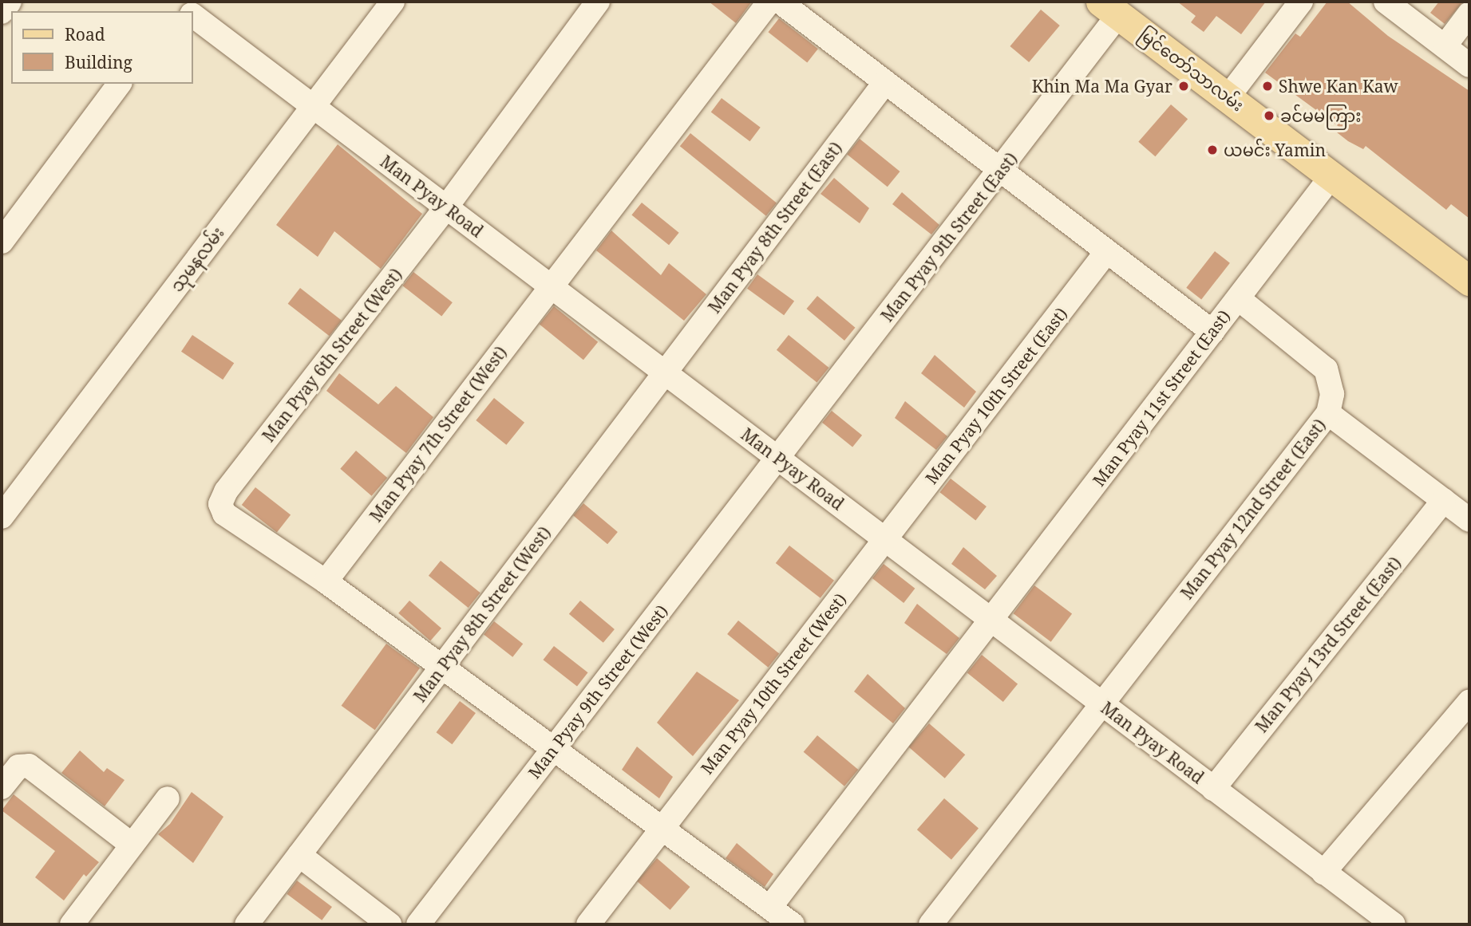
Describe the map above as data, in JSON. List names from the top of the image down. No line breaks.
{"streets":{"main road":["မြင်တော်သာလမ်း"],"street":["Man Pyay Road","Man Pyay 8th Street (East)","Man Pyay 9th Street (East)","သုမနလမ်း","Man Pyay 6th Street (West)","Man Pyay 10th Street (East)","Man Pyay 11st Street (East)","Man Pyay 7th Street (West)","Man Pyay 12nd Street (East)","Man Pyay 8th Street (West)","Man Pyay 13rd Street (East)","Man Pyay 10th Street (West)","Man Pyay 9th Street (West)"]},"crossings":[["မြင်တော်သာလမ်း","Man Pyay 9th Street (East)"],["မြင်တော်သာလမ်း","Man Pyay 11st Street (East)"],["Man Pyay Road","Man Pyay 8th Street (East)"],["Man Pyay Road","Man Pyay 9th Street (East)"],["Man Pyay Road","သုမနလမ်း"],["Man Pyay Road","Man Pyay 6th Street (West)"],["Man Pyay Road","Man Pyay 10th Street (East)"],["Man Pyay Road","Man Pyay 11st Street (East)"],["Man Pyay Road","Man Pyay 7th Street (West)"],["Man Pyay Road","Man Pyay 12nd Street (East)"],["Man Pyay Road","Man Pyay 8th Street (West)"],["Man Pyay Road","Man Pyay 13rd Street (East)"],["Man Pyay Road","Man Pyay 10th Street (West)"],["Man Pyay Road","Man Pyay 9th Street (West)"],["Man Pyay 8th Street (East)","Man Pyay 8th Street (West)"],["Man Pyay 9th Street (East)","Man Pyay 9th Street (West)"],["Man Pyay 6th Street (West)","Man Pyay 7th Street (West)"],["Man Pyay 10th Street (East)","Man Pyay 10th Street (West)"],["Man Pyay 11st Street (East)","Man Pyay 12nd Street (East)"]],"places":["Khin Ma Ma Gyar","Shwe Kan Kaw","ခင်မမကြား","ယမင်း Yamin"],"legend":["Road","Building"]}
